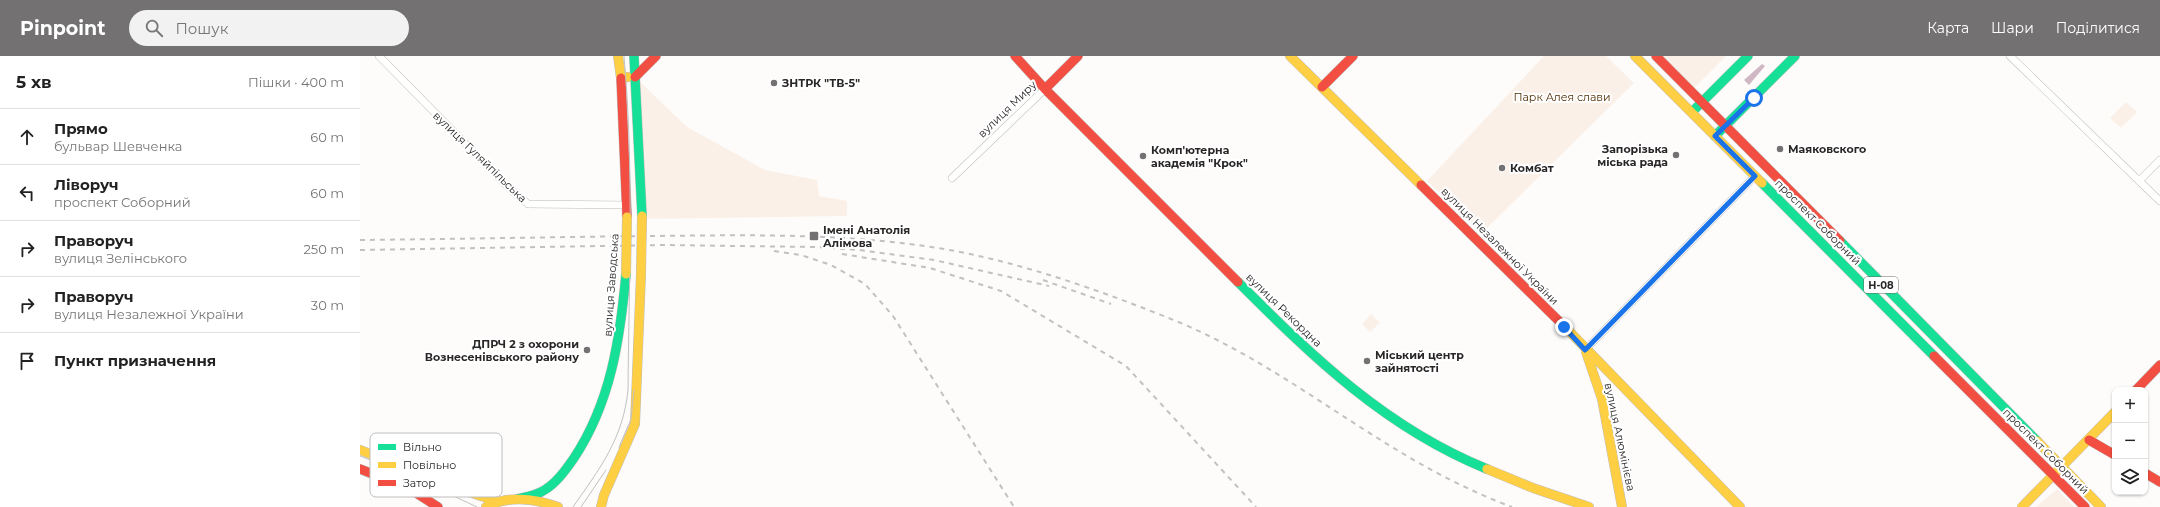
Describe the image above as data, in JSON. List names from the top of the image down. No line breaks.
{"streets":{"main road":["вулиця Миру","проспект Соборний","вулиця Незалежної України","вулиця Заводська","Н-08","вулиця Рекордна","вулиця Алюмінієва"],"street":["вулиця Гуляйпільська"]},"crossings":[["вулиця Миру","вулиця Рекордна"],["вулиця Гуляйпільська","вулиця Заводська"],["вулиця Незалежної України","вулиця Алюмінієва"]],"parks":["Парк Алея слави"],"places":{"other":["ЗНТРК \"ТВ-5\"","Маяковского","Запорізька міська рада","Комп'ютерна академія \"Крок\"","Комбат","ДПРЧ 2 з охорони Вознесенівського району","Міський центр зайнятості"],"transit":["Імені Анатолія Алімова"]},"legend":["Вільно","Повільно","Затор"],"page":{"header":"Pinpoint","search":"Пошук","nav":["Карта","Шари","Поділитися"],"heading":["5 хв","Пішки · 400 m"],"list":[["Прямо","бульвар Шевченка","60 m"],["Ліворуч","проспект Соборний","60 m"],["Праворуч","вулиця Зелінського","250 m"],["Праворуч","вулиця Незалежної України","30 m"],"Пункт призначення"],"map_buttons":["+","−"]}}
